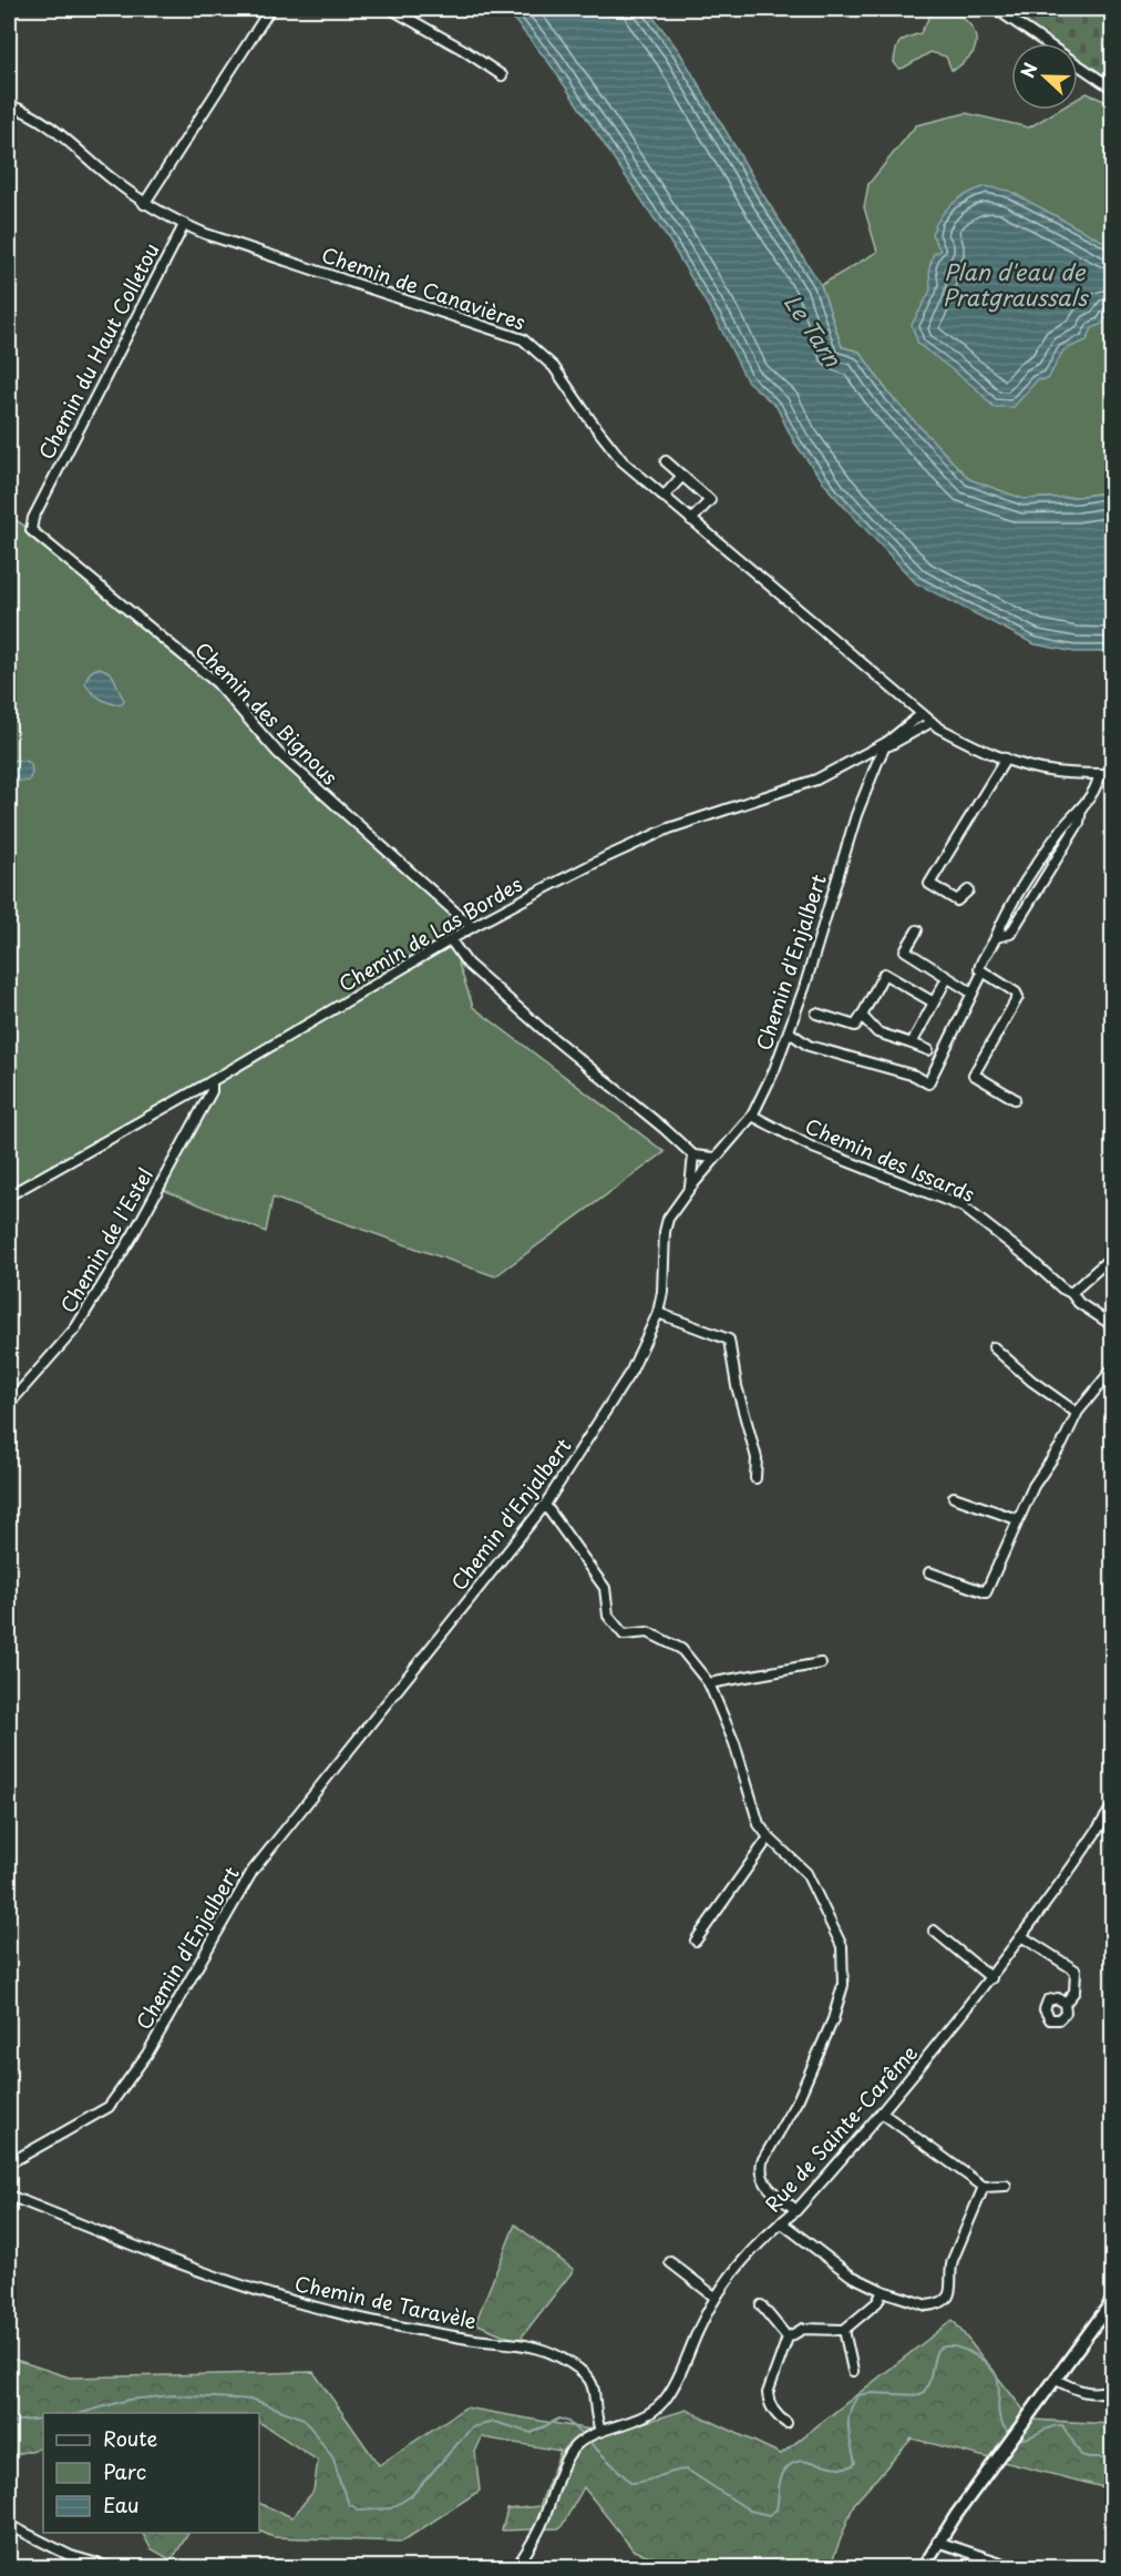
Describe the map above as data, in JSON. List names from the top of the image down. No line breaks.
{"streets":{"street":["Chemin de Canavières","Chemin du Haut Colletou","Chemin des Bignous","Chemin de Las Bordes","Chemin d'Enjalbert","Chemin des Issards","Chemin de l'Estel","Rue de Sainte-Carême","Chemin de Taravèle"]},"crossings":[["Chemin de Canavières","Chemin du Haut Colletou"],["Chemin de Canavières","Chemin d'Enjalbert"],["Chemin du Haut Colletou","Chemin des Bignous"],["Chemin des Bignous","Chemin de Las Bordes"],["Chemin de Las Bordes","Chemin d'Enjalbert"],["Chemin de Las Bordes","Chemin de l'Estel"],["Chemin d'Enjalbert","Chemin des Issards"],["Rue de Sainte-Carême","Chemin de Taravèle"]],"water":["Plan d'eau de Pratgraussals","Le Tarn"],"legend":["Route","Parc","Eau"],"north":"left"}
